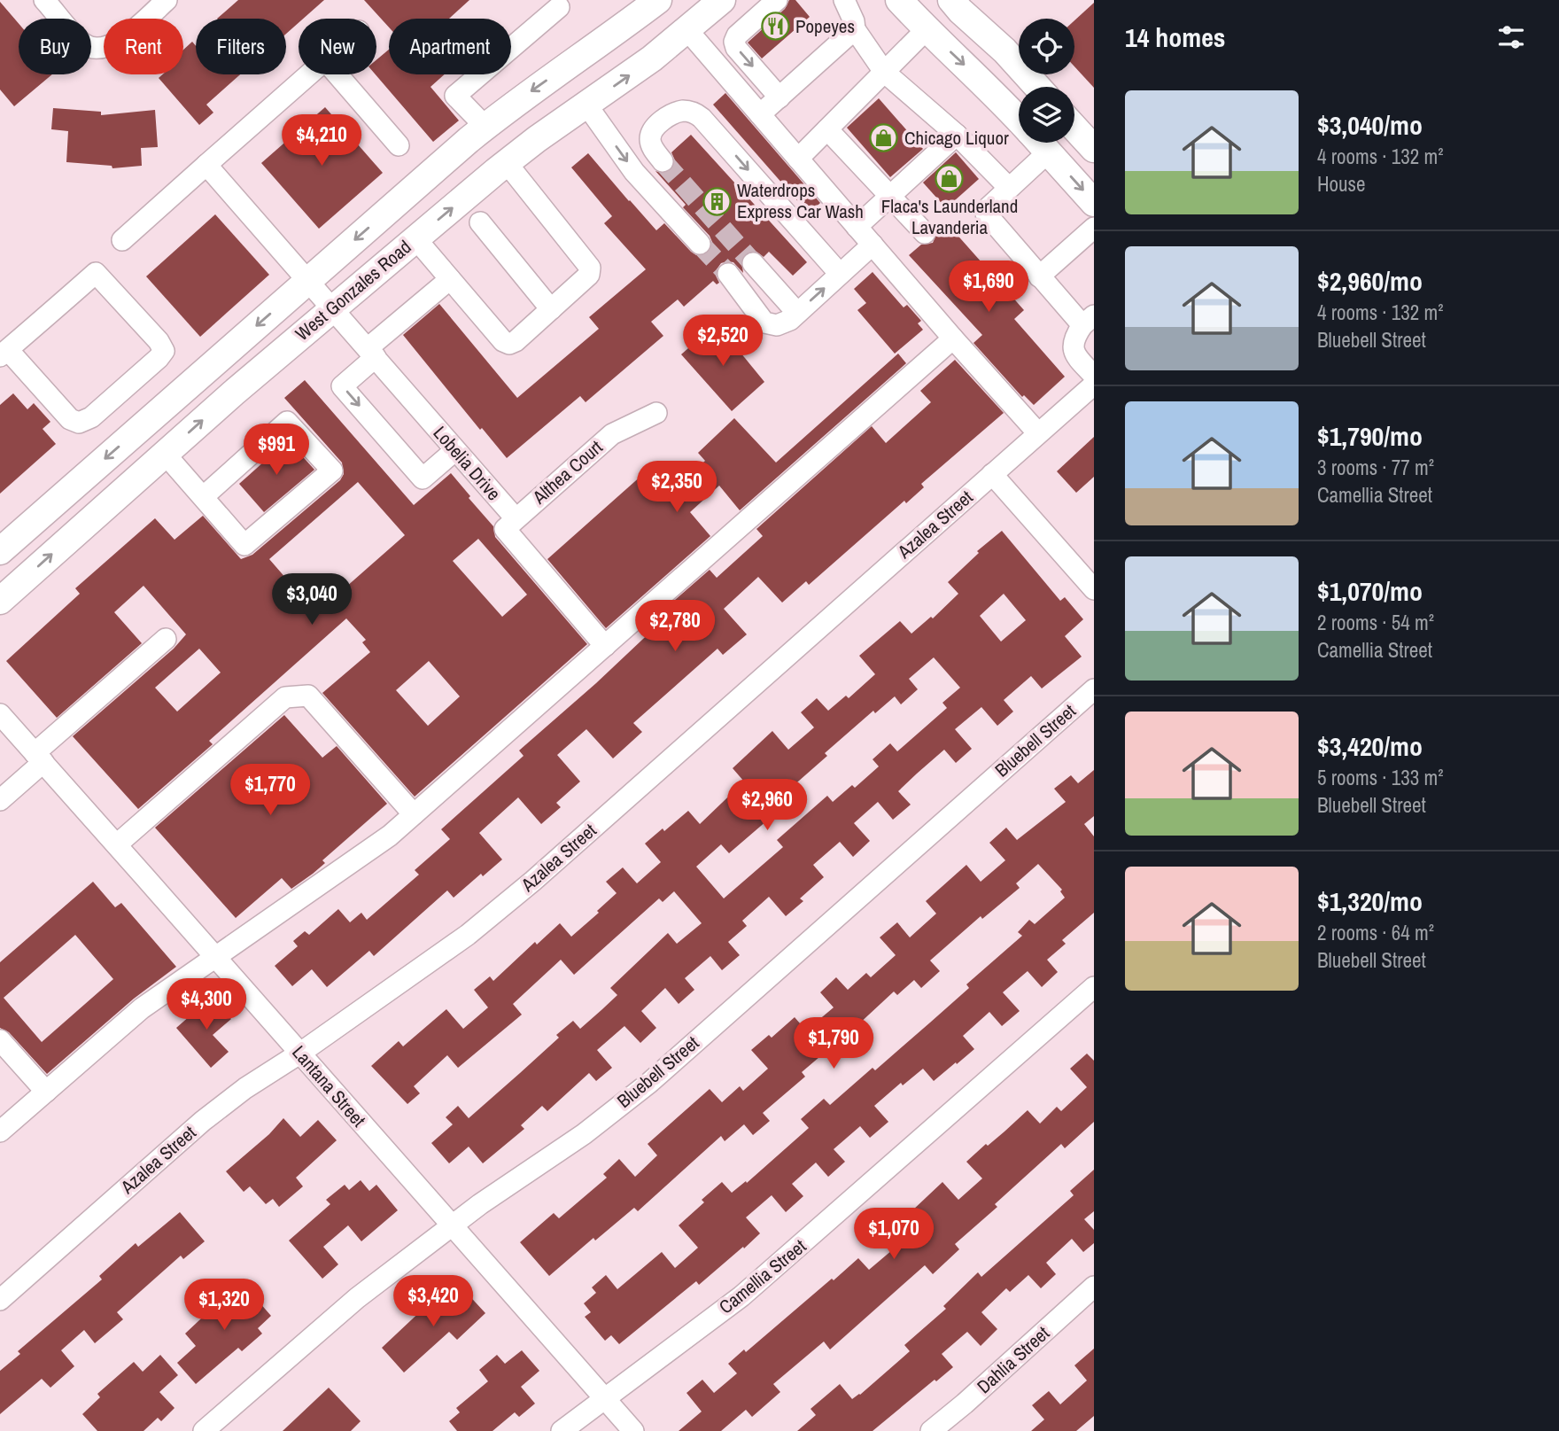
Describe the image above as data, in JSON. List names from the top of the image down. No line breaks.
{"streets":{"main road":["West Gonzales Road"],"street":["Lobelia Drive","Althea Court","Azalea Street","Bluebell Street","Lantana Street","Camellia Street","Dahlia Street"]},"crossings":[["West Gonzales Road","Lobelia Drive"],["Lobelia Drive","Althea Court"],["Azalea Street","Lantana Street"],["Bluebell Street","Lantana Street"],["Lantana Street","Camellia Street"]],"places":{"restaurant":["Popeyes"],"shop":["Chicago Liquor","Flaca's Launderland Lavanderia"],"building":["Waterdrops Express Car Wash"]},"page":{"heading":"14 homes","chip":["Buy","Rent","Filters","New","Apartment"],"list":[{"name":"$3,040/mo","note":"4 rooms · 132 m² · House"},{"name":"$2,960/mo","note":"4 rooms · 132 m² · Bluebell Street"},{"name":"$1,790/mo","note":"3 rooms · 77 m² · Camellia Street"},{"name":"$1,070/mo","note":"2 rooms · 54 m² · Camellia Street"},{"name":"$3,420/mo","note":"5 rooms · 133 m² · Bluebell Street"},{"name":"$1,320/mo","note":"2 rooms · 64 m² · Bluebell Street"}],"price":["$4,210","$1,690","$2,520","$991","$2,350","$3,040","$2,780","$1,770","$2,960","$4,300","$1,790","$1,070","$3,420","$1,320"]}}
